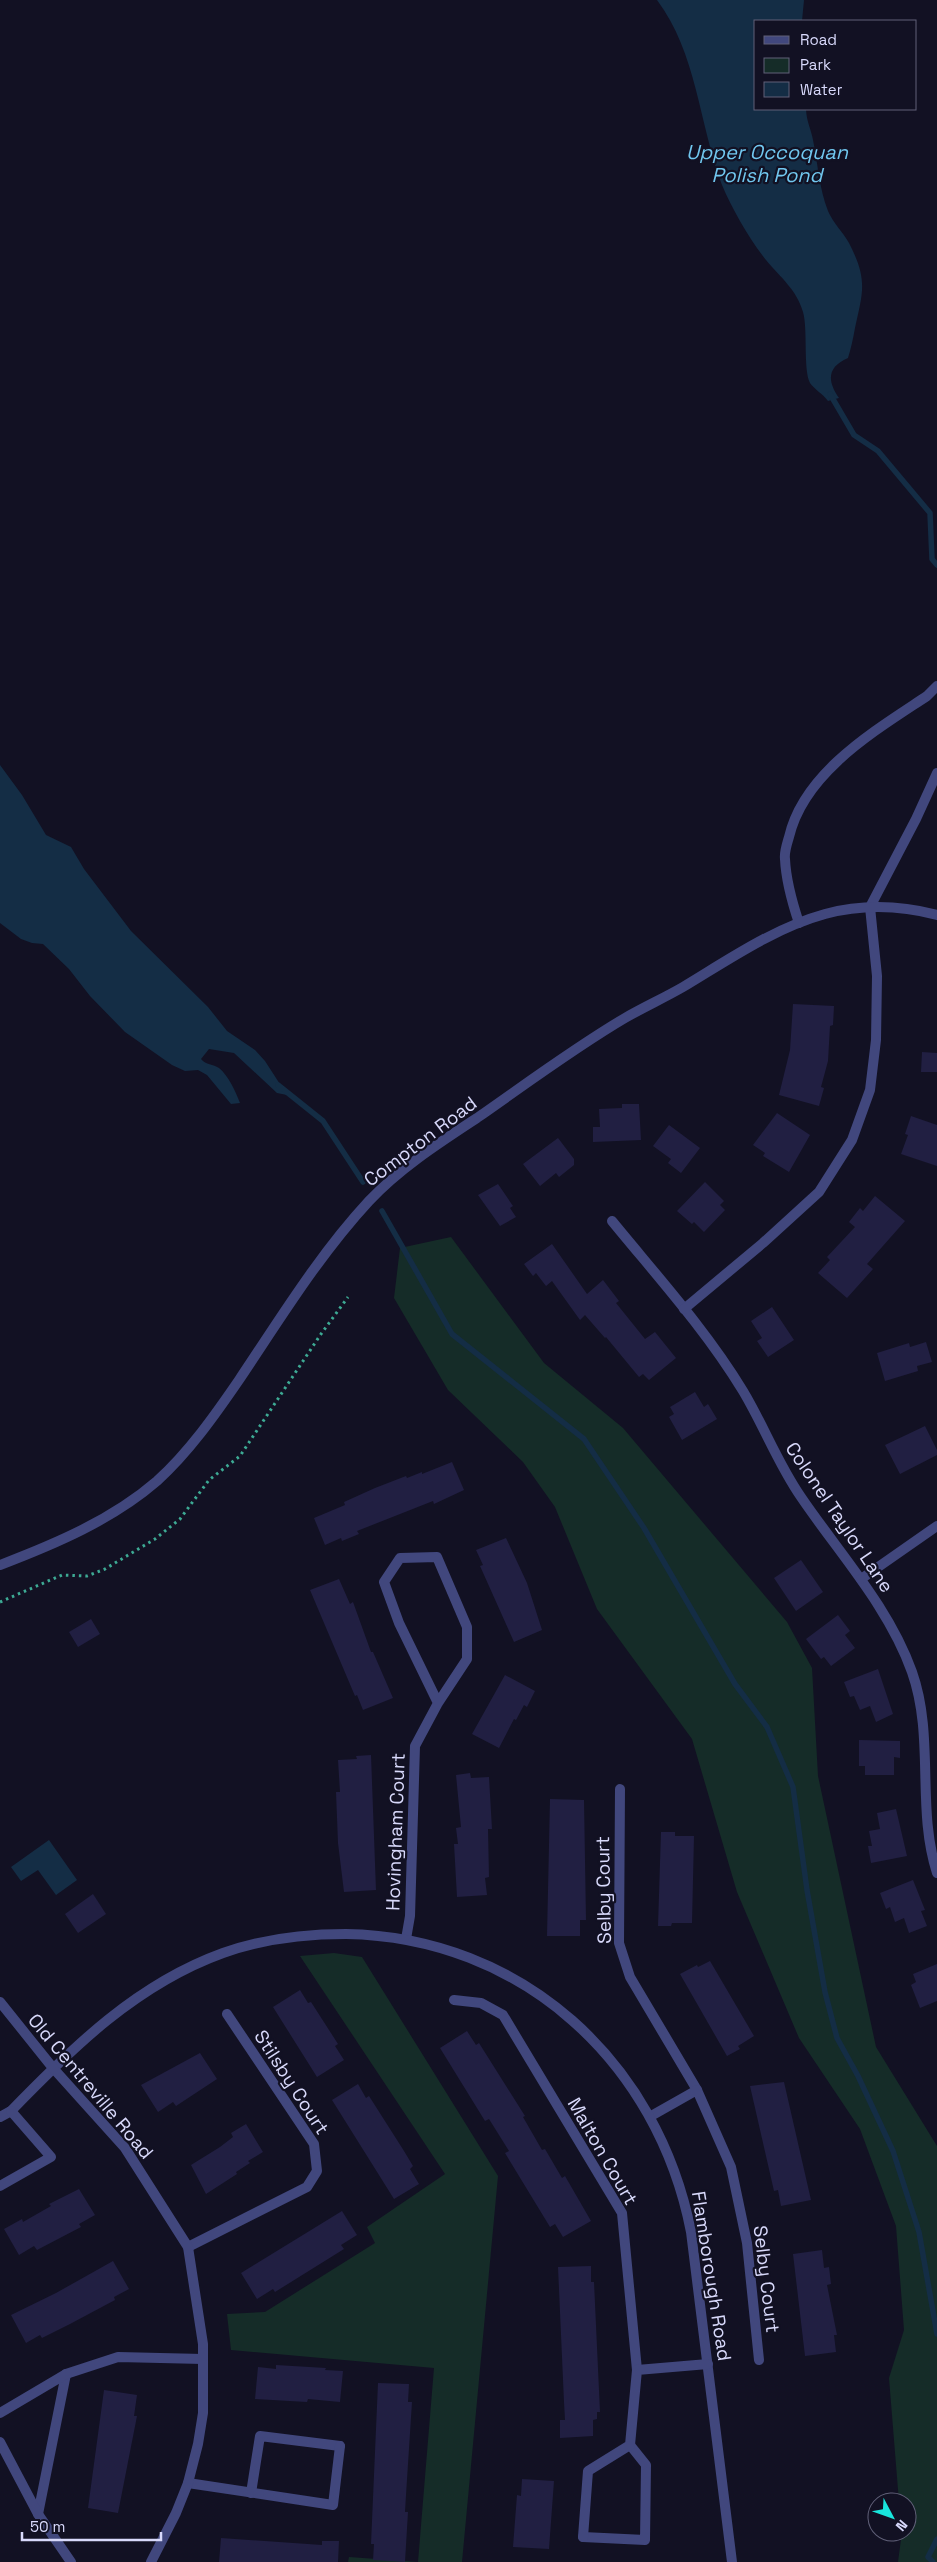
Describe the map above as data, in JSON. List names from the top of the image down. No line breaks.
{"streets":{"street":["Compton Road","Colonel Taylor Lane","Hovingham Court","Selby Court","Stilsby Court","Old Centreville Road","Malton Court","Flamborough Road"]},"crossings":[["Hovingham Court","Flamborough Road"],["Stilsby Court","Old Centreville Road"],["Old Centreville Road","Flamborough Road"]],"water":["Upper Occoquan Polish Pond"],"legend":["Road","Park","Water"],"scale_bar":"50 m","north":"bottom right"}
